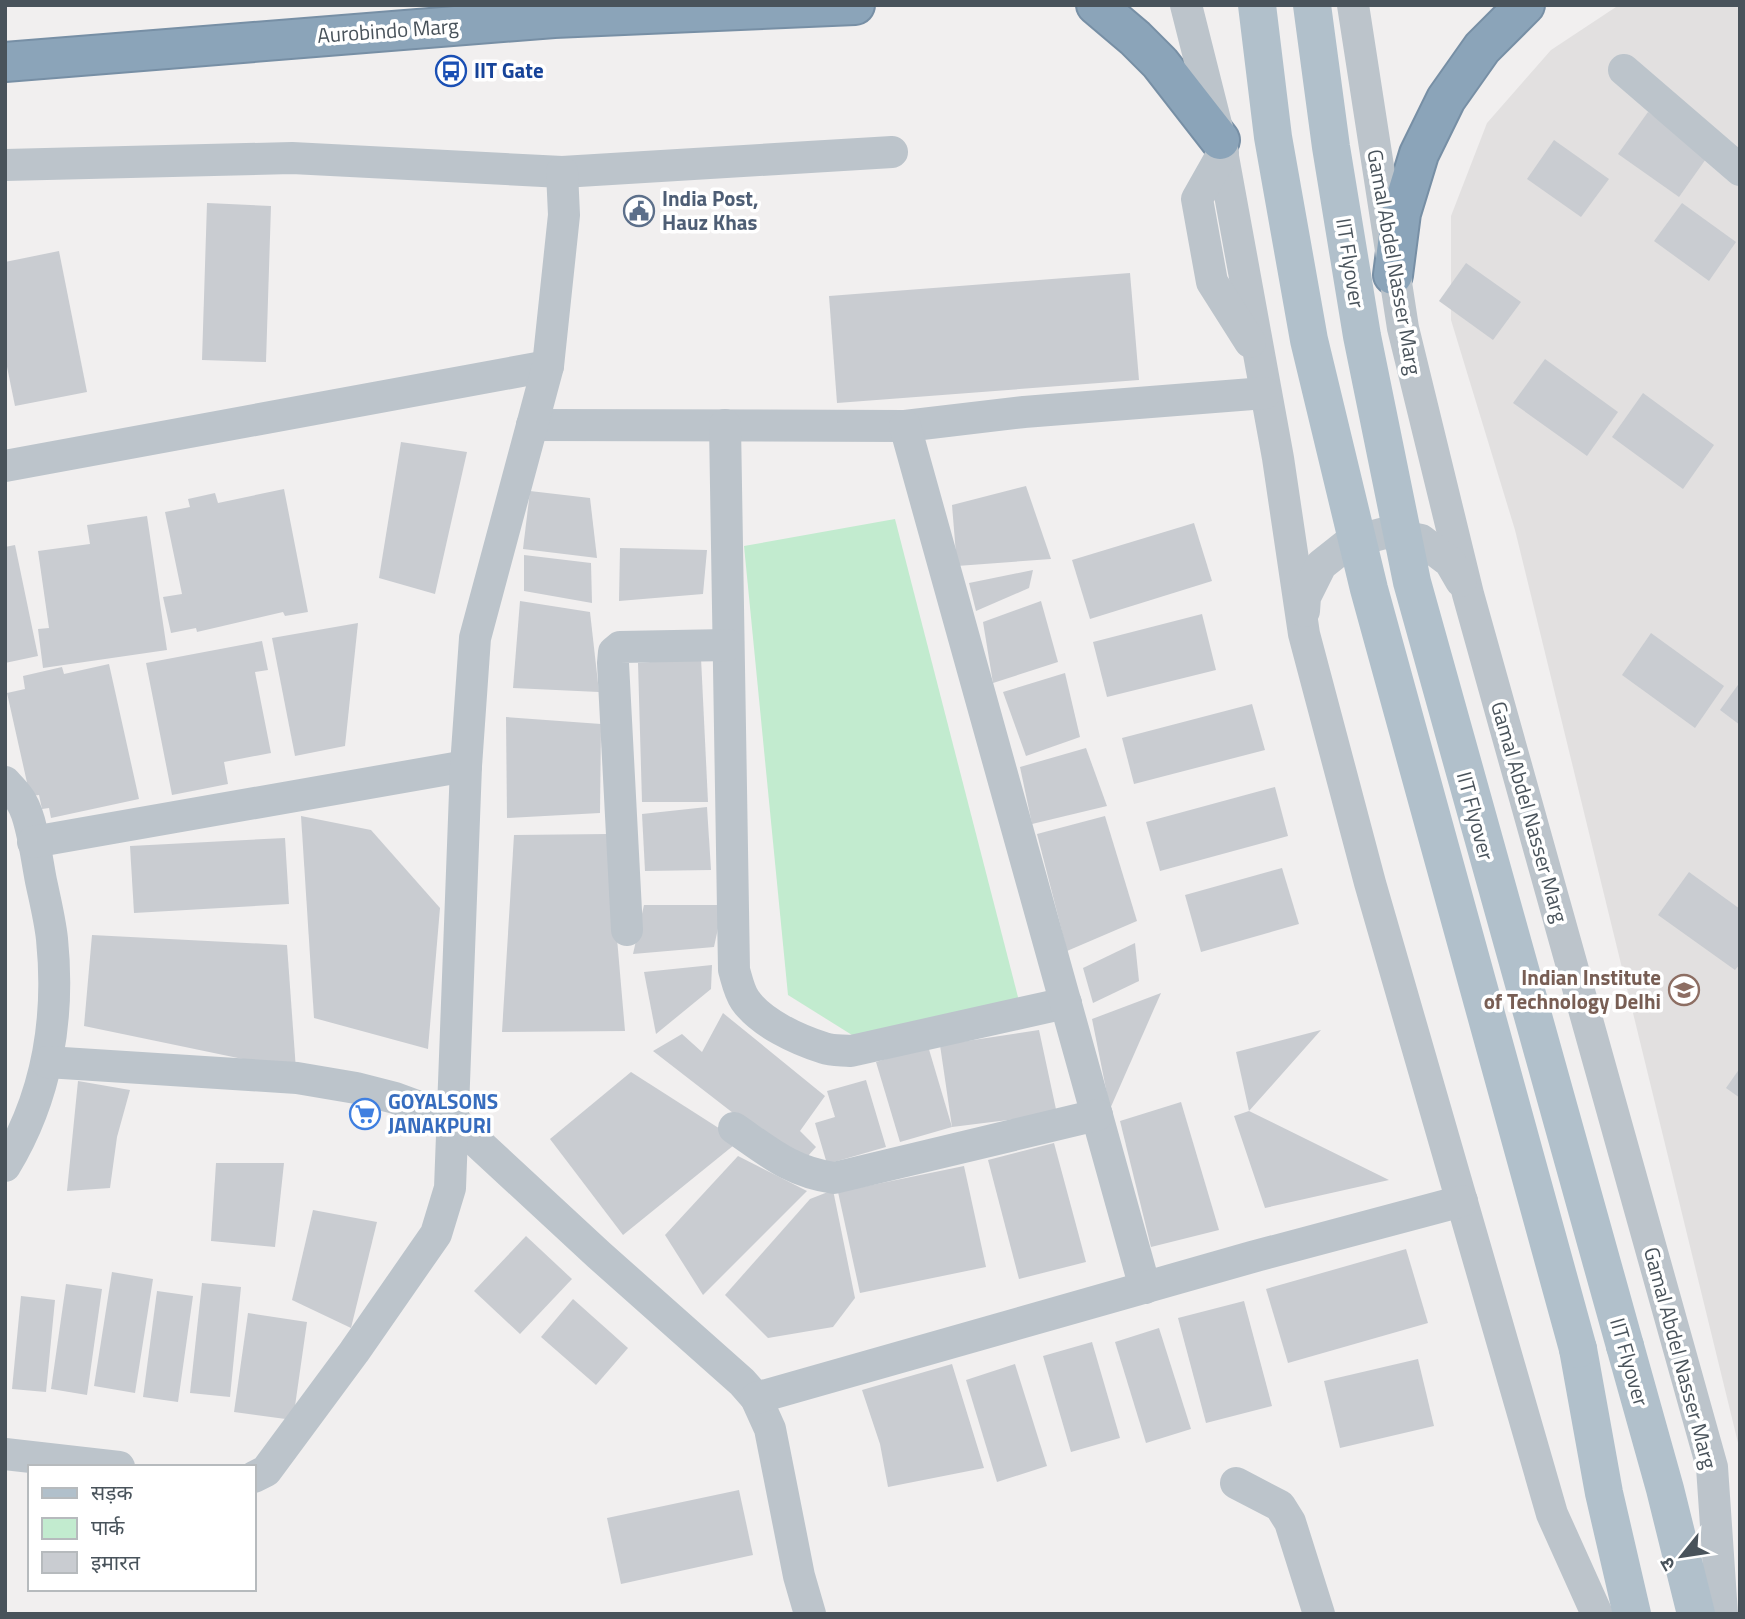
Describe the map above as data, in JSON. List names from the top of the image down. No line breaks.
{"streets":{"highway":["Aurobindo Marg"],"main road":["IIT Flyover"],"street":["Gamal Abdel Nasser Marg"]},"places":{"bus stop":["IIT Gate"],"public building":["India Post, Hauz Khas"],"school or university":["Indian Institute of Technology Delhi"],"supermarket":["GOYALSONS JANAKPURI"]},"legend":["सड़क","पार्क","इमारत"],"north":"bottom left"}
